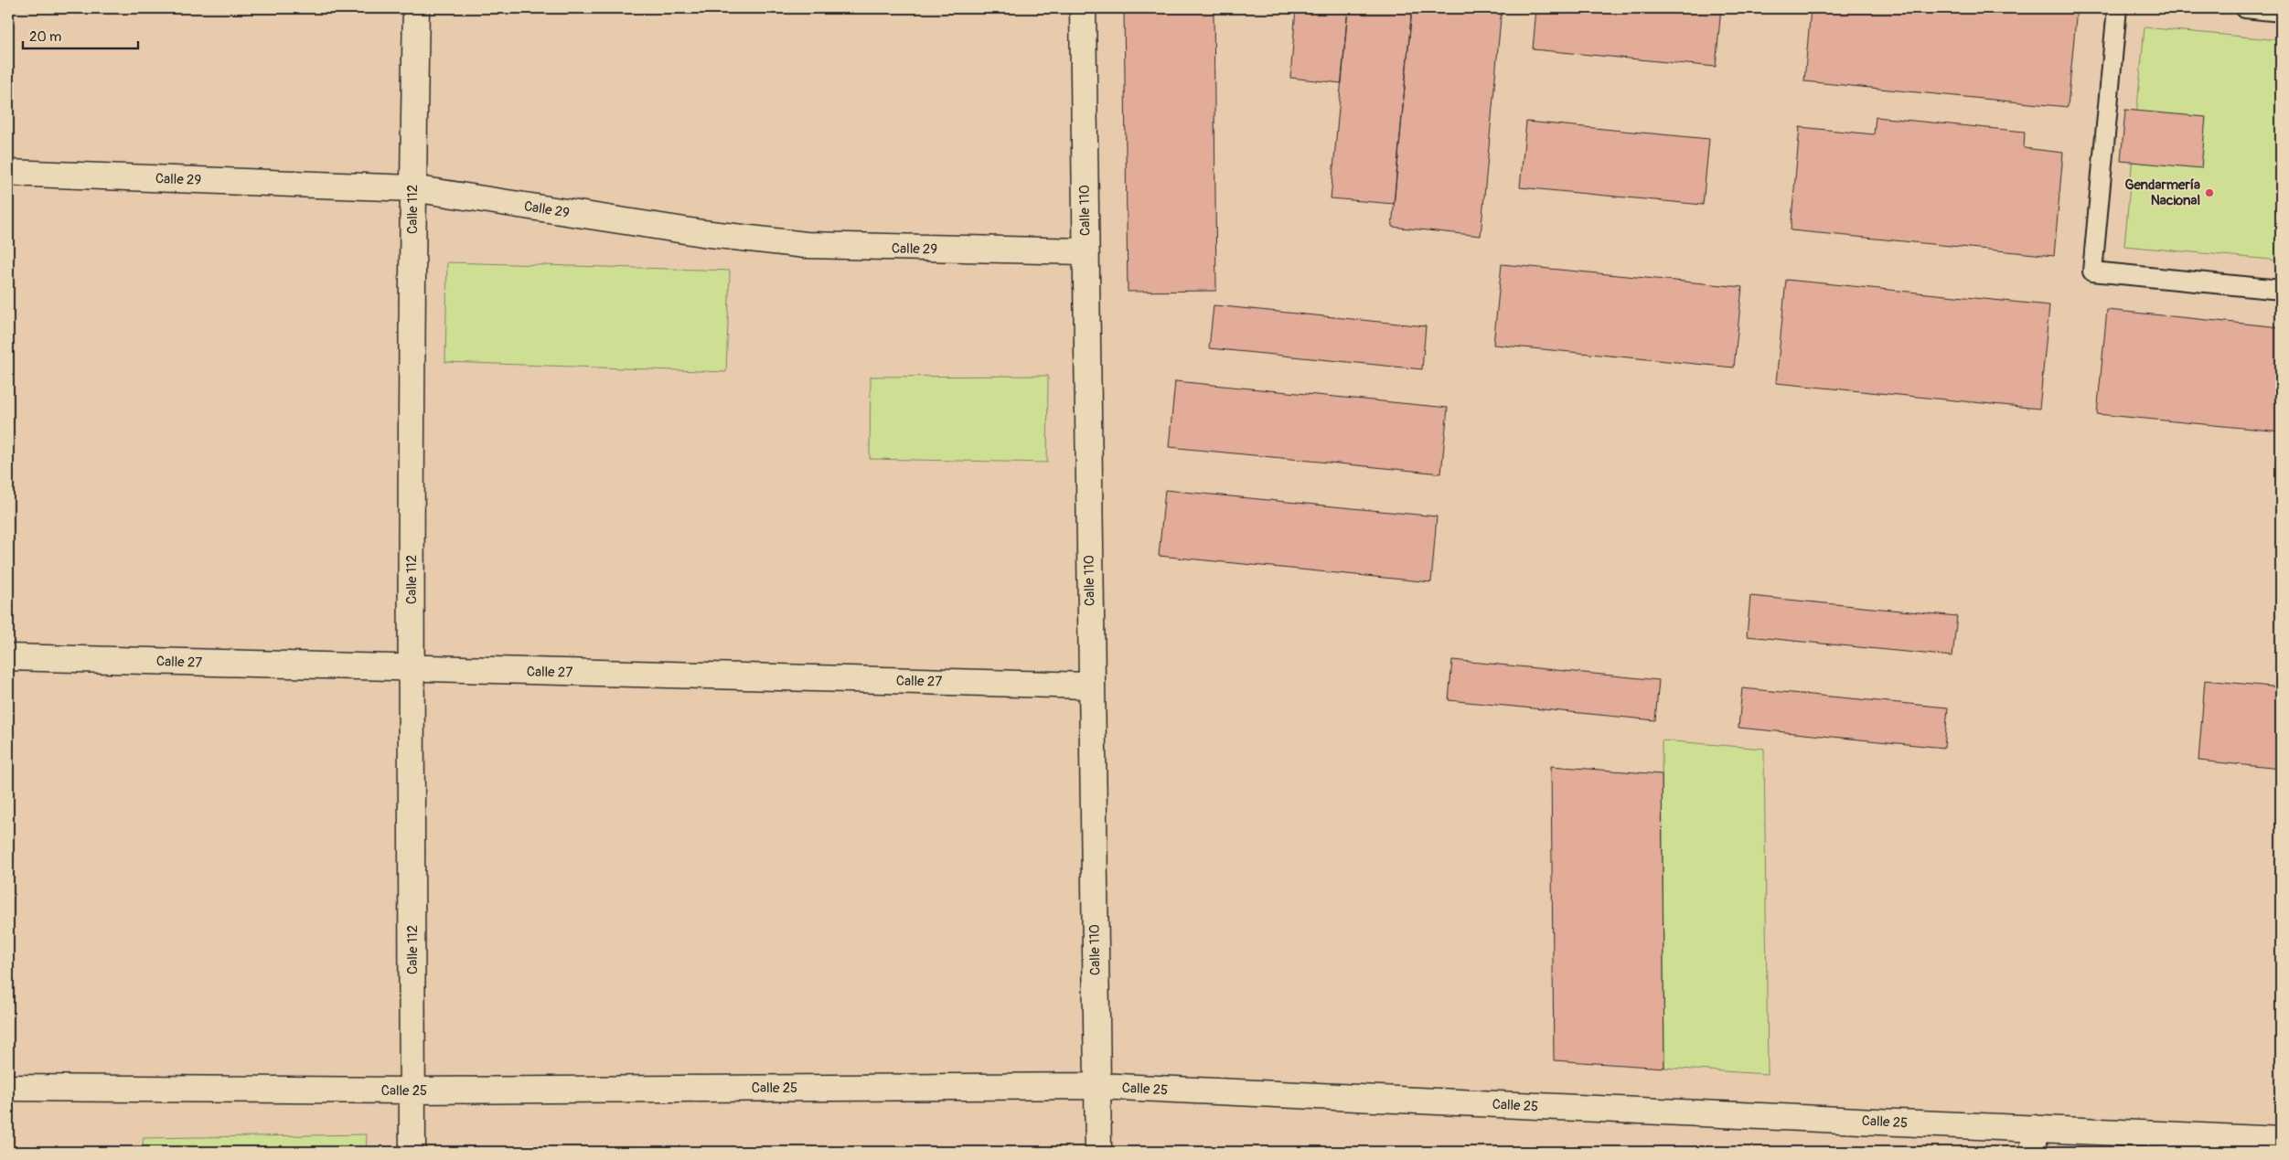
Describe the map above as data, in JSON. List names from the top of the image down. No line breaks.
{"streets":{"street":["Calle 29","Calle 112","Calle 110","Calle 27","Calle 25"]},"crossings":[["Calle 29","Calle 112"],["Calle 29","Calle 110"],["Calle 112","Calle 27"],["Calle 112","Calle 25"],["Calle 110","Calle 27"],["Calle 110","Calle 25"]],"places":["Gendarmería Nacional"],"scale_bar":"20 m"}
